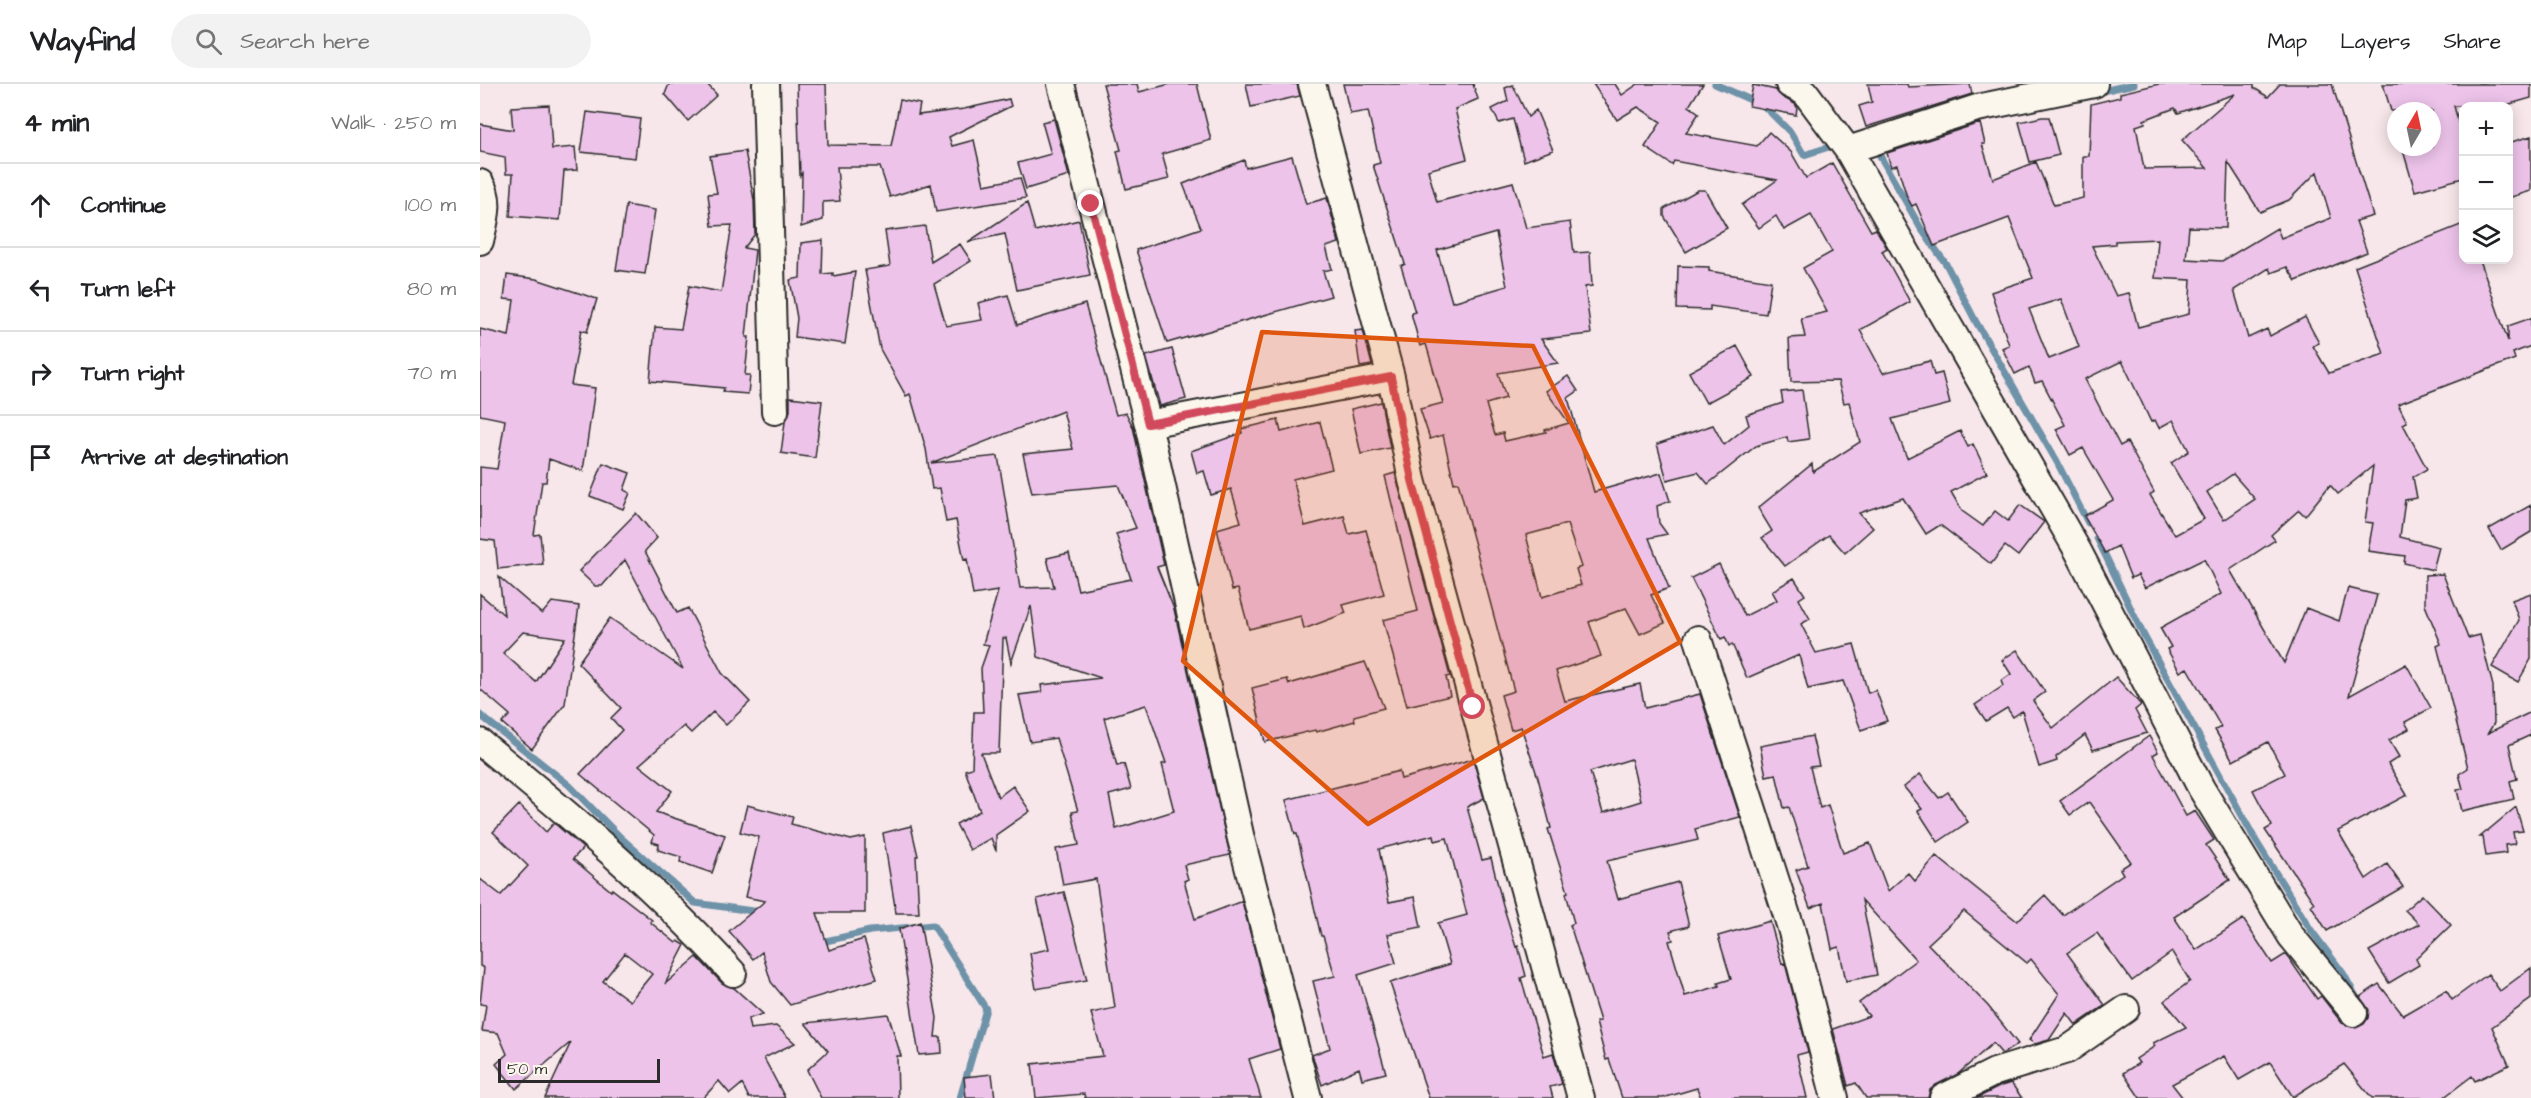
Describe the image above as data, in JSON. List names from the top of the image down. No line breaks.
{"scale_bar":"50 m","north":"top","page":{"header":"Wayfind","search":"Search here","nav":["Map","Layers","Share"],"heading":["4 min","Walk · 250 m"],"map_buttons":["+","−"],"list":[["Continue","100 m"],["Turn left","80 m"],["Turn right","70 m"],"Arrive at destination"],"scale":"50 m"}}
